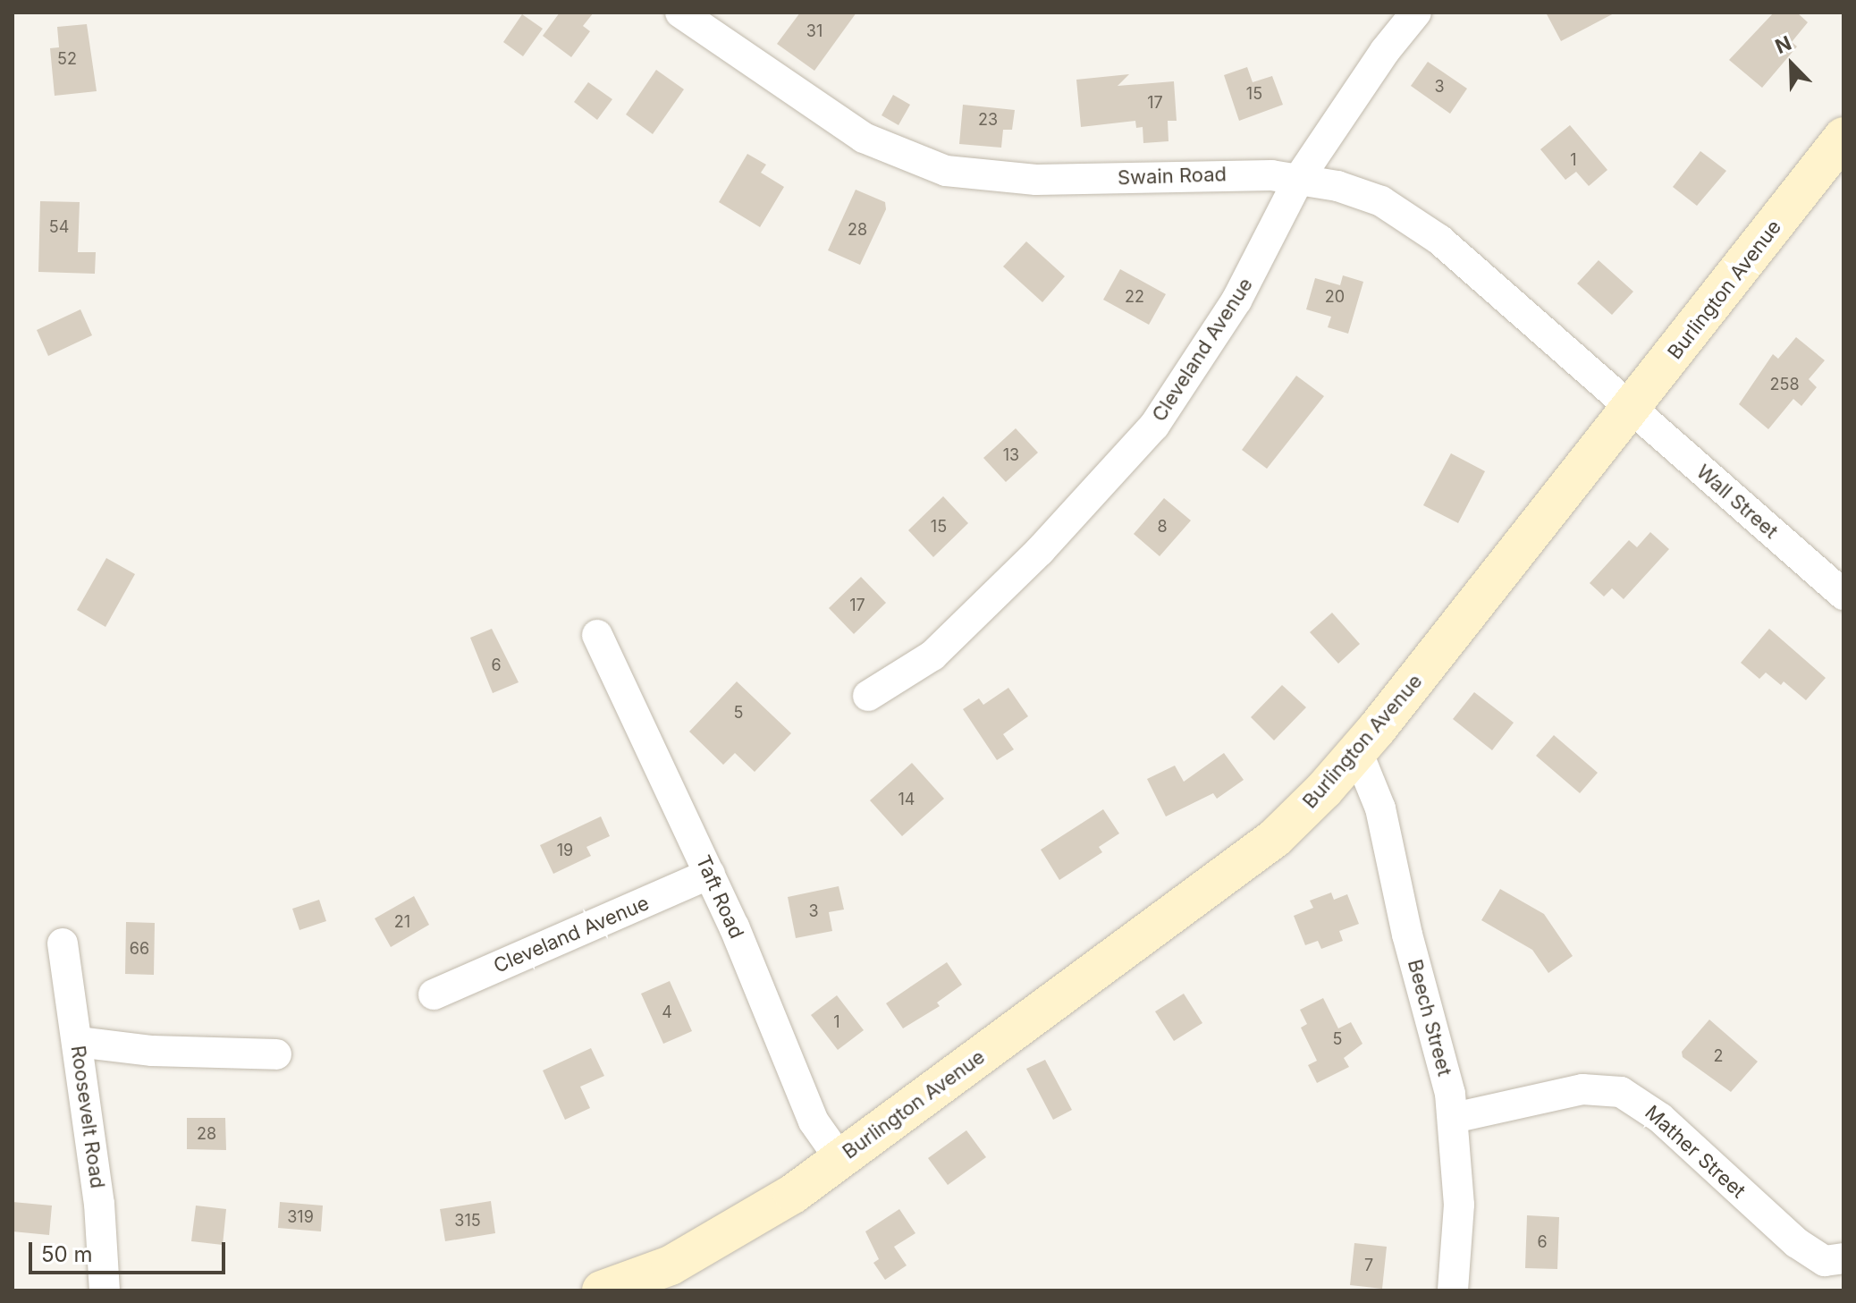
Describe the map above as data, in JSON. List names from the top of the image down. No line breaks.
{"streets":{"main road":["Burlington Avenue"],"street":["Swain Road","Cleveland Avenue","Wall Street","Taft Road","Beech Street","Roosevelt Road","Mather Street"]},"crossings":[["Swain Road","Burlington Avenue"],["Swain Road","Cleveland Avenue"],["Swain Road","Wall Street"],["Burlington Avenue","Wall Street"],["Burlington Avenue","Taft Road"],["Burlington Avenue","Beech Street"],["Cleveland Avenue","Taft Road"],["Beech Street","Mather Street"]],"house_numbers":["31","52","3","15","17","23","1","54","28","22","20","258","13","15","8","17","6","5","14","19","3","21","66","4","1","5","2","28","319","315","6","7"],"scale_bar":"50 m","north":"top left"}
